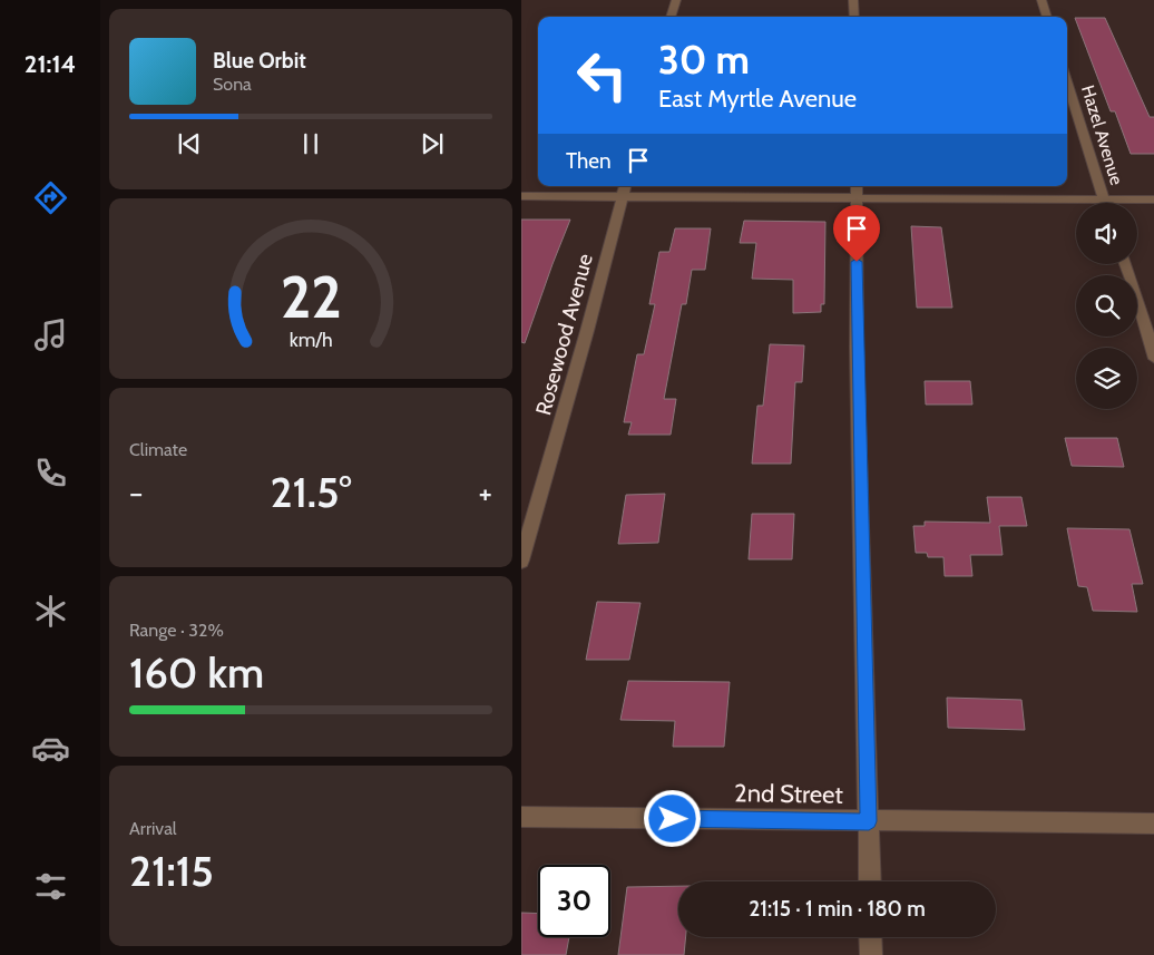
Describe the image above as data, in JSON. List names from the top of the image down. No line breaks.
{"streets":{"street":["Hazel Avenue","Rosewood Avenue","2nd Street"]},"page":{"tabs":"21:14","turn":["30 m","East Myrtle Avenue"],"song":["Blue Orbit","Sona"],"then":"Then","tile":["Climate",["Range · 32%","160 km"],["Arrival","21:15"]],"heat":["−","21.5°","+"],"limit":"30","trip":"21:15 · 1 min · 180 m","gauge":["22","km/h"]}}
